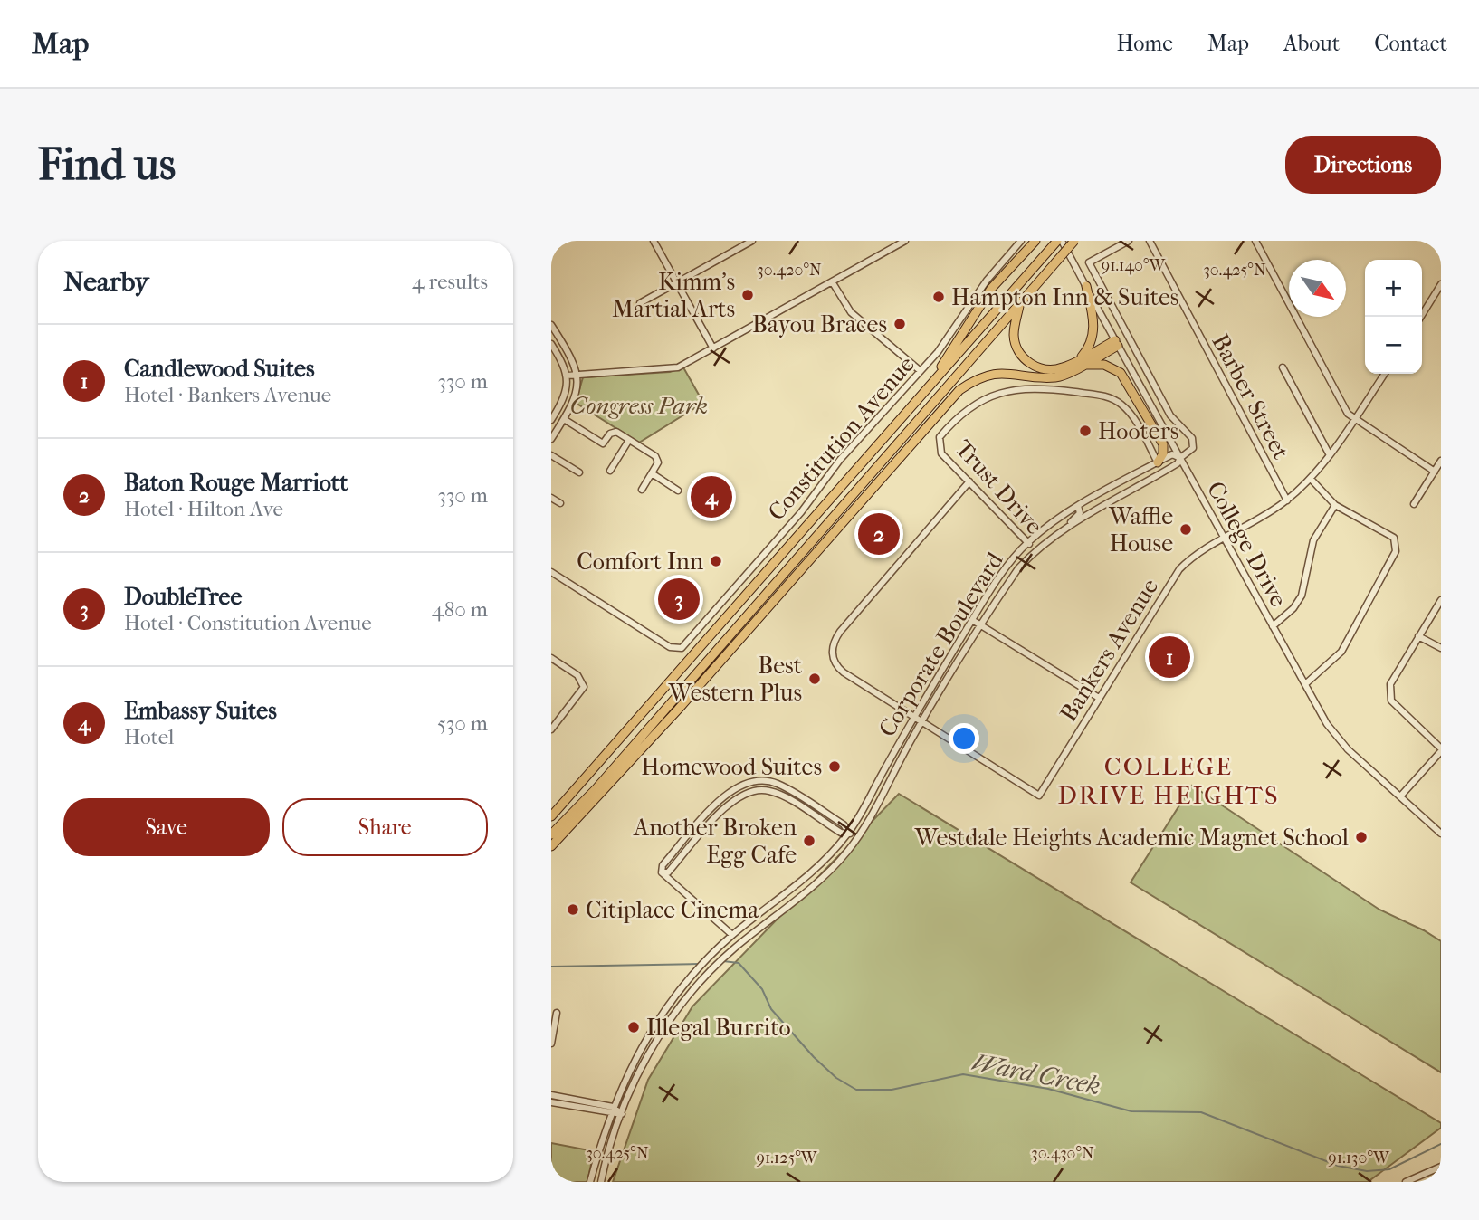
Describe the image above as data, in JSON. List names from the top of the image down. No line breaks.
{"streets":{"street":["Barber Street","Constitution Avenue","Trust Drive","College Drive","Corporate Boulevard","Bankers Avenue"]},"crossings":[["Barber Street","Bankers Avenue"],["Trust Drive","Corporate Boulevard"],["College Drive","Corporate Boulevard"],["College Drive","Bankers Avenue"],["Corporate Boulevard","Bankers Avenue"]],"districts":["COLLEGE DRIVE HEIGHTS"],"water":["Ward Creek"],"parks":["Congress Park"],"places":["Kimm's Martial Arts","Hampton Inn & Suites","Bayou Braces","Hooters","Waffle House","Comfort Inn","Best Western Plus","Homewood Suites","Westdale Heights Academic Magnet School","Another Broken Egg Cafe","Citiplace Cinema","Illegal Burrito"],"north":"bottom right","page":{"header":"Map","nav":["Home","Map","About","Contact"],"buttons":["Directions",["Save","Share"]],"title":"Find us","heading":["Nearby","4 results"],"map_buttons":["+","−"],"list":[{"mark":"1","name":"Candlewood Suites","note":"Hotel · Bankers Avenue","value":"330 m"},{"mark":"2","name":"Baton Rouge Marriott","note":"Hotel · Hilton Ave","value":"330 m"},{"mark":"3","name":"DoubleTree","note":"Hotel · Constitution Avenue","value":"480 m"},{"mark":"4","name":"Embassy Suites","note":"Hotel","value":"530 m"}],"pins":["4","2","3","1"]},"coordinates":["91.140°W","30.420°N","30.425°N","30.430°N","91.125°W","91.130°W"]}
